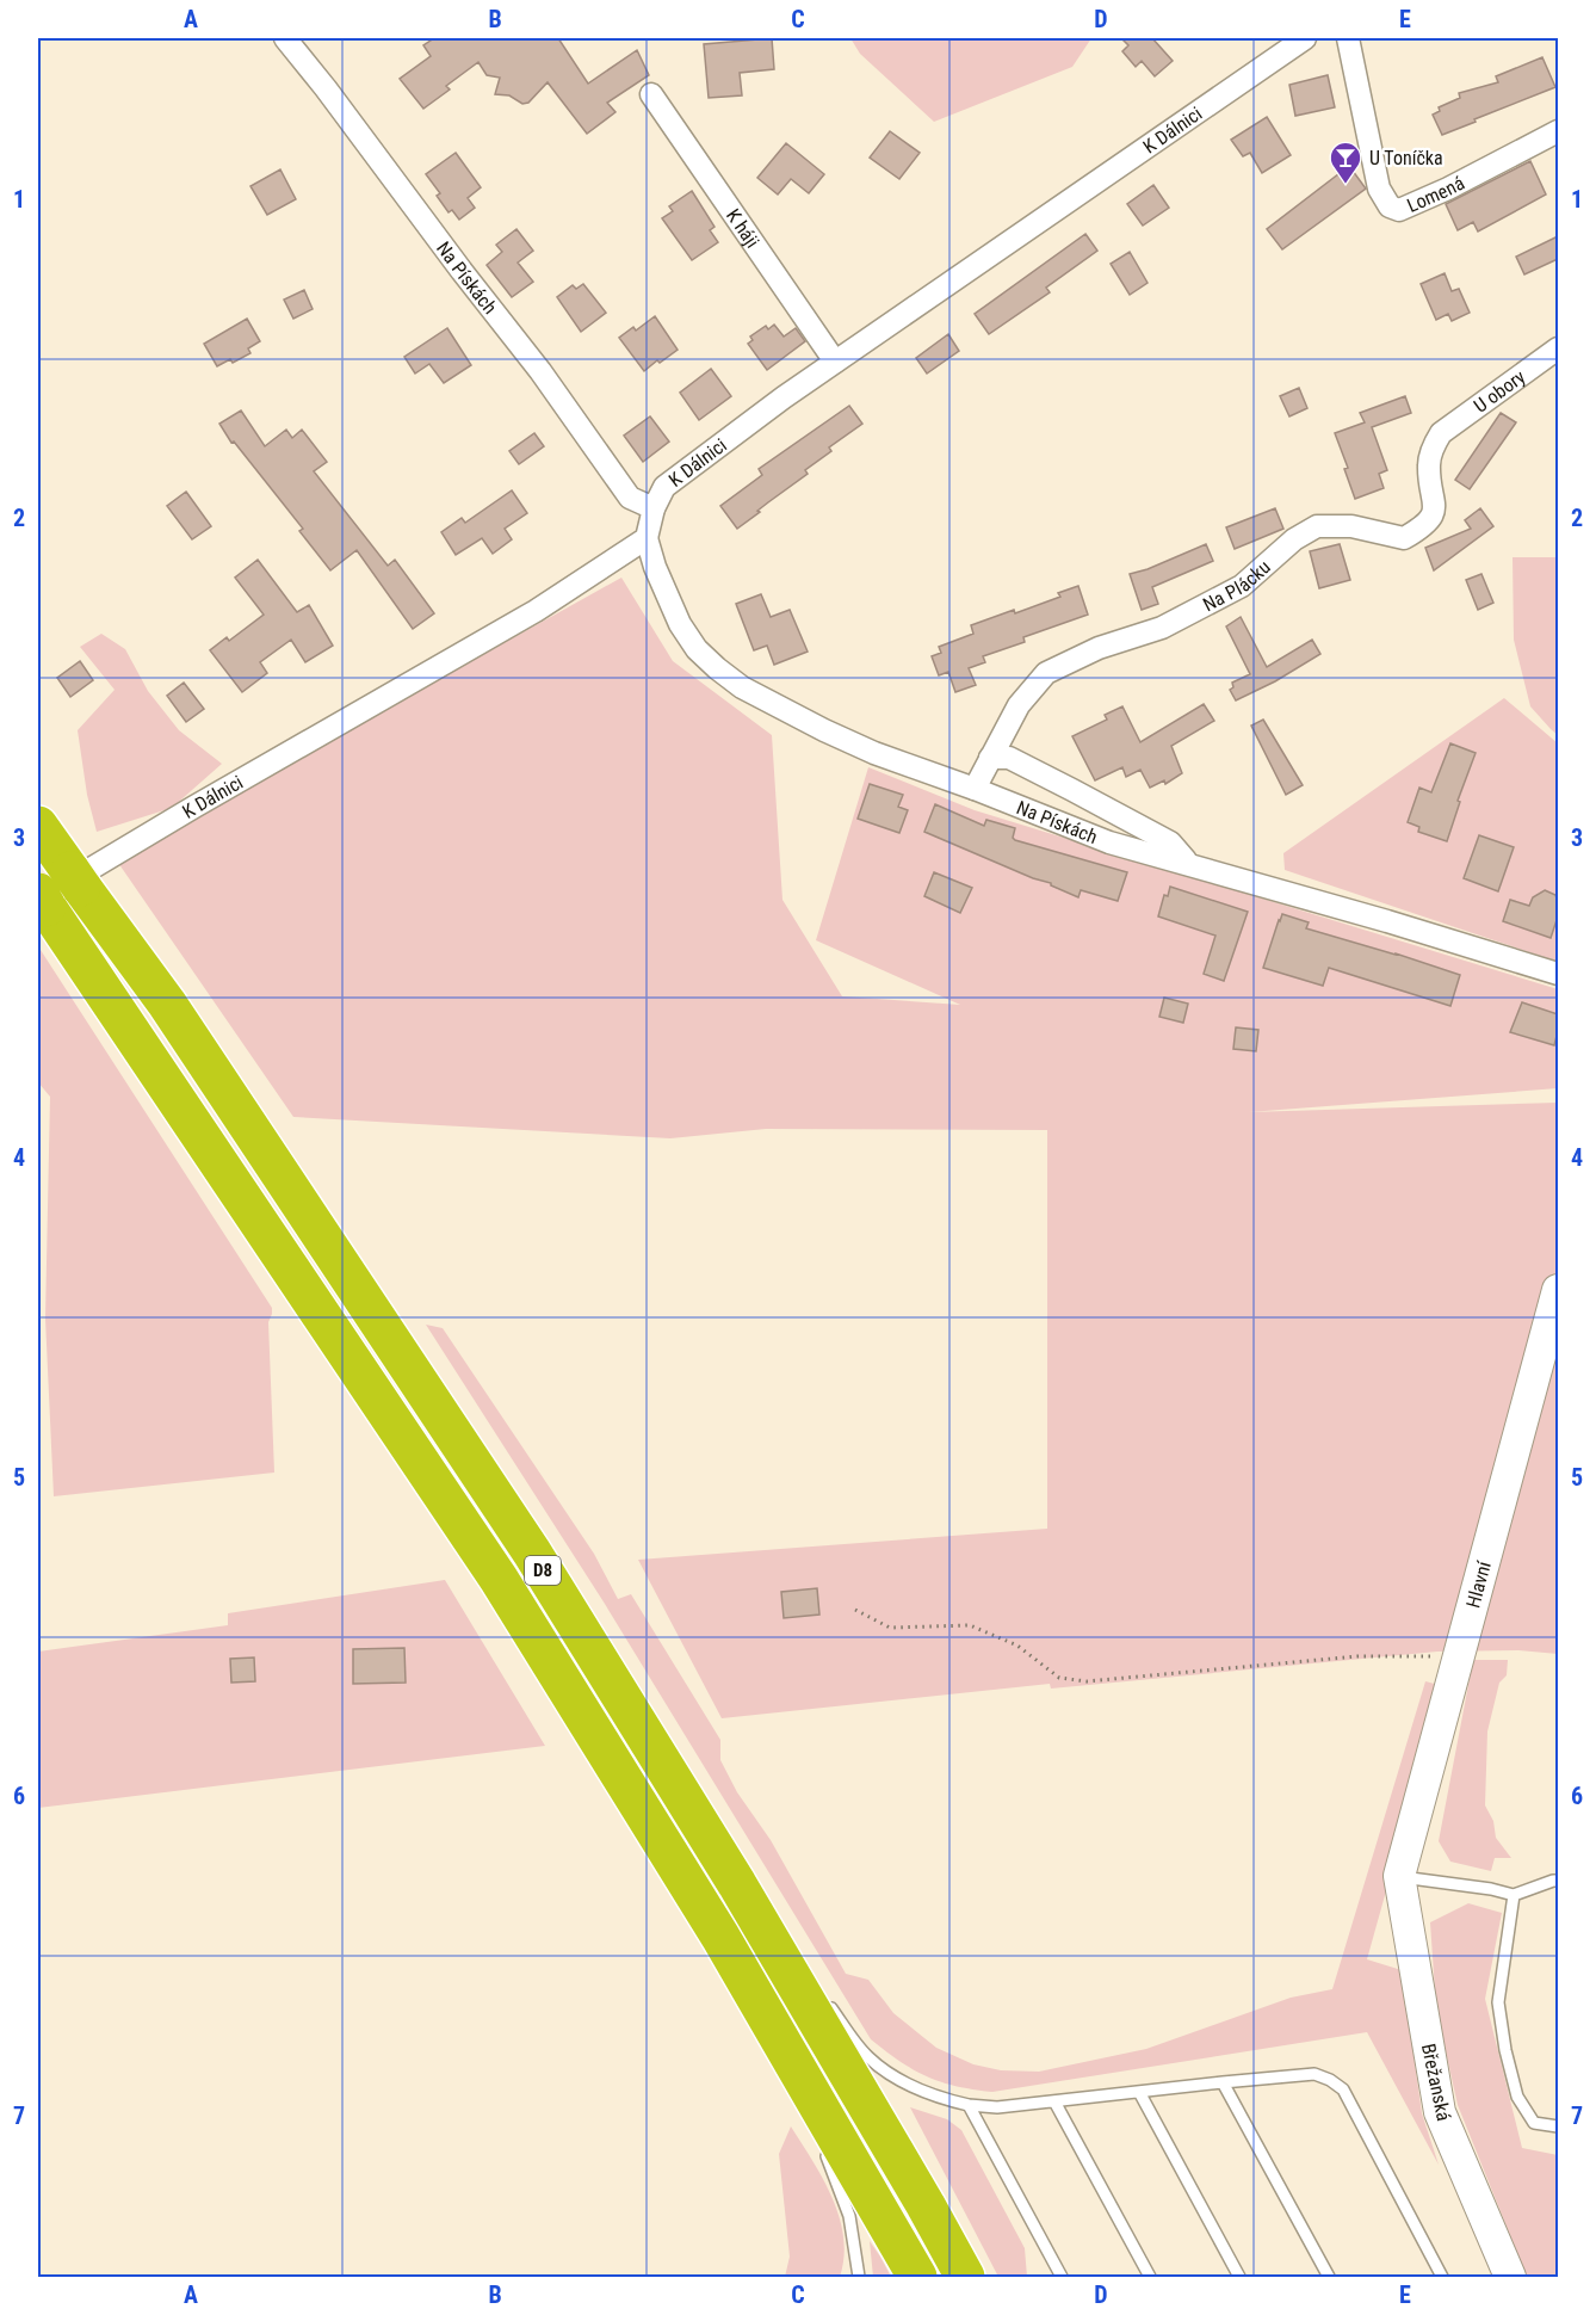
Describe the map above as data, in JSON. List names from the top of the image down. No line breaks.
{"streets":{"highway":["D8"],"street":["K Dálnici","Lomená","K háji","Na Pískách","U obory","Na Plácku","Hlavní","Břežanská"]},"crossings":[["K Dálnici","K háji"],["K Dálnici","Na Pískách"],["K Dálnici","D8"],["Na Pískách","Na Plácku"],["U obory","Na Plácku"],["Hlavní","Břežanská"]],"places":{"bar":["U Toníčka"]},"grid":{"columns":["A","B","C","D","E"],"rows":["1","2","3","4","5","6","7"]}}
